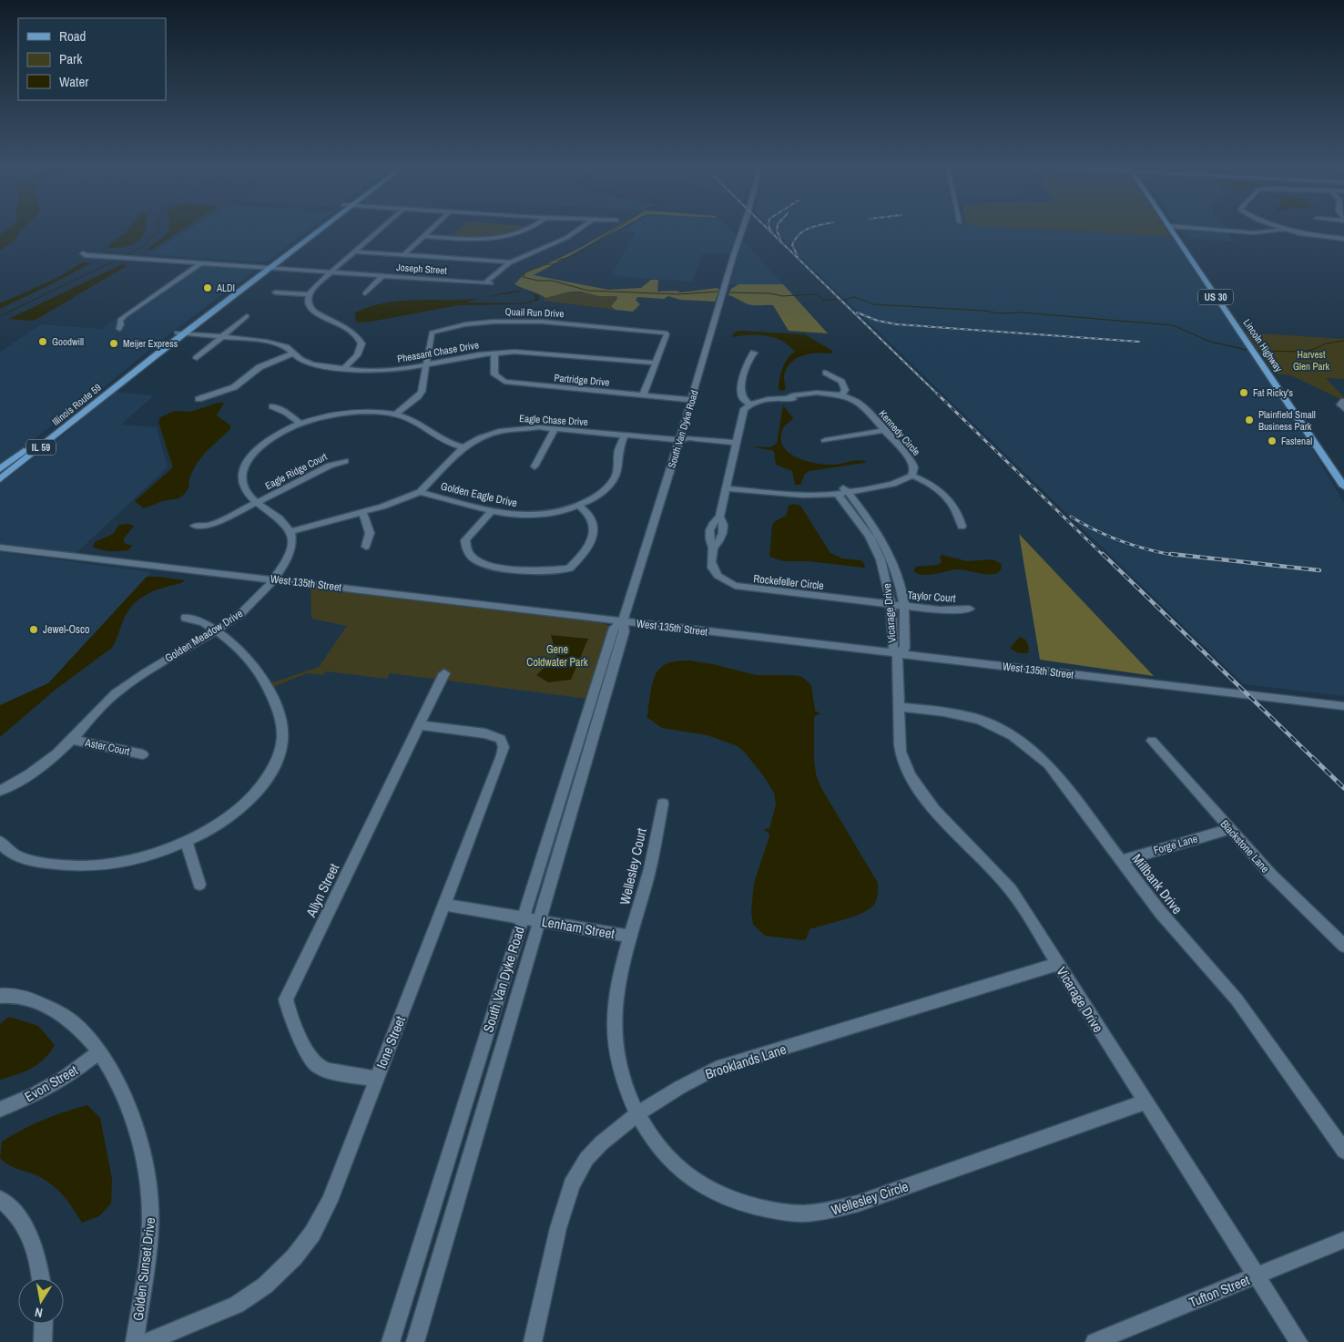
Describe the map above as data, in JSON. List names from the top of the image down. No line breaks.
{"streets":{"main road":["US 30","Lincoln Highway","Illinois Route 59","IL 59"],"street":["Joseph Street","Quail Run Drive","Pheasant Chase Drive","Partridge Drive","Eagle Chase Drive","South Van Dyke Road","Kennedy Circle","Eagle Ridge Court","Golden Eagle Drive","Rockefeller Circle","West 135th Street","Taylor Court","Vicarage Drive","Golden Meadow Drive","Aster Court","Forge Lane","Blackstone Lane","Wellesley Court","Millbank Drive","Allyn Street","Lenham Street","Ione Street","Brooklands Lane","Evon Street","Wellesley Circle","Golden Sunset Drive","Tufton Street"]},"crossings":[["Joseph Street","IL 59"],["Quail Run Drive","Pheasant Chase Drive"],["Quail Run Drive","Partridge Drive"],["Pheasant Chase Drive","Partridge Drive"],["Pheasant Chase Drive","Illinois Route 59"],["Pheasant Chase Drive","IL 59"],["Partridge Drive","South Van Dyke Road"],["Illinois Route 59","IL 59"],["Eagle Chase Drive","South Van Dyke Road"],["Eagle Chase Drive","Golden Eagle Drive"],["Eagle Chase Drive","Rockefeller Circle"],["Eagle Chase Drive","Golden Meadow Drive"],["South Van Dyke Road","West 135th Street"],["South Van Dyke Road","Lenham Street"],["Rockefeller Circle","Taylor Court"],["Rockefeller Circle","Vicarage Drive"],["West 135th Street","Vicarage Drive"],["West 135th Street","Golden Meadow Drive"],["Taylor Court","Vicarage Drive"],["Vicarage Drive","Millbank Drive"],["Vicarage Drive","Brooklands Lane"],["Vicarage Drive","Wellesley Circle"],["Vicarage Drive","Tufton Street"],["Golden Meadow Drive","Aster Court"],["Forge Lane","Blackstone Lane"],["Forge Lane","Millbank Drive"],["Wellesley Court","Lenham Street"],["Wellesley Court","Wellesley Circle"],["Allyn Street","Ione Street"],["Lenham Street","Ione Street"],["Lenham Street","Wellesley Circle"],["Brooklands Lane","Wellesley Circle"],["Evon Street","Golden Sunset Drive"]],"parks":["Harvest Glen Park","Gene Coldwater Park"],"places":["ALDI","Goodwill","Meijer Express","Fat Ricky's","Plainfield Small Business Park","Fastenal","Jewel-Osco"],"legend":["Road","Park","Water"],"north":"bottom"}
